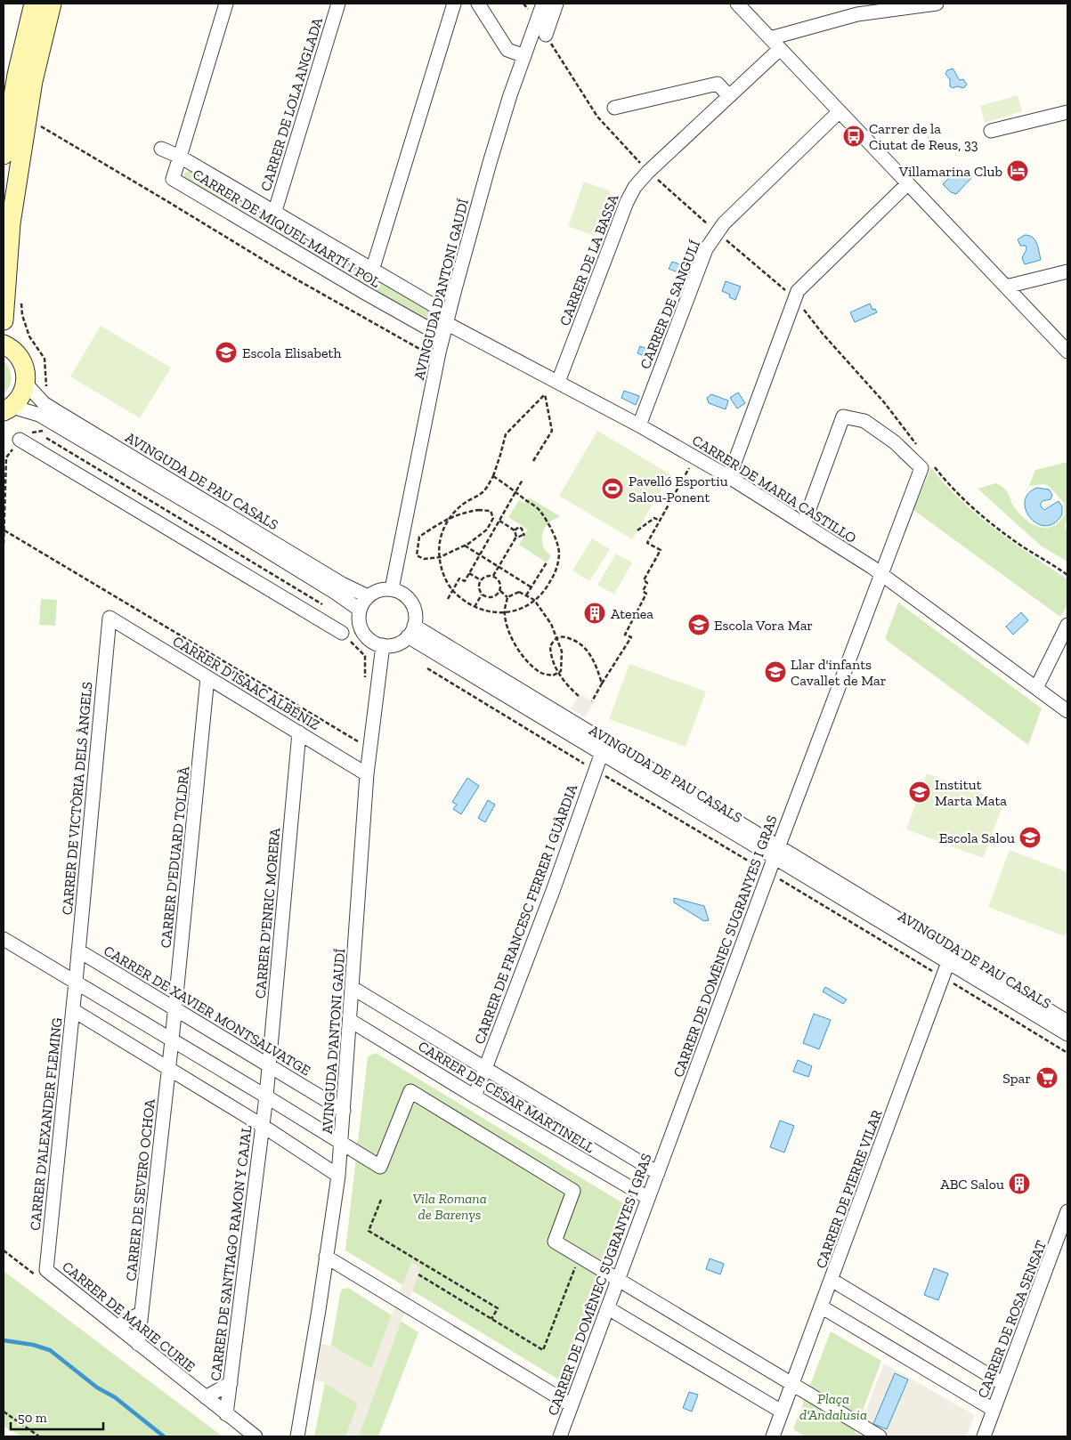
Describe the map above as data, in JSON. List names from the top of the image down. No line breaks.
{"streets":{"street":["CARRER DE LOLA ANGLADA","CARRER DE MIQUEL MARTÍ I POL","CARRER DE LA BASSA","AVINGUDA D'ANTONI GAUDÍ","CARRER DE SANGULÍ","AVINGUDA DE PAU CASALS","CARRER DE MARIA CASTILLO","CARRER D'ISAAC ALBÉNIZ","CARRER DE VICTÒRIA DELS ÀNGELS","CARRER D'EDUARD TOLDRÀ","CARRER D'ENRIC MORERA","CARRER DE FRANCESC FERRER I GUÀRDIA","CARRER DE DOMÈNEC SUGRANYES I GRAS","CARRER DE XAVIER MONTSALVATGE","CARRER DE CÉSAR MARTINELL","CARRER D'ALEXANDER FLEMING","CARRER DE PIERRE VILAR","CARRER DE SEVERO OCHOA","CARRER DE SANTIAGO RAMON Y CAJAL","CARRER DE MARIE CURIE","CARRER DE ROSA SENSAT"]},"crossings":[["CARRER DE LOLA ANGLADA","CARRER DE MIQUEL MARTÍ I POL"],["CARRER DE MIQUEL MARTÍ I POL","AVINGUDA D'ANTONI GAUDÍ"],["CARRER DE MIQUEL MARTÍ I POL","CARRER DE MARIA CASTILLO"],["CARRER DE LA BASSA","CARRER DE MARIA CASTILLO"],["AVINGUDA D'ANTONI GAUDÍ","AVINGUDA DE PAU CASALS"],["AVINGUDA D'ANTONI GAUDÍ","CARRER DE MARIA CASTILLO"],["AVINGUDA D'ANTONI GAUDÍ","CARRER D'ISAAC ALBÉNIZ"],["AVINGUDA D'ANTONI GAUDÍ","CARRER DE XAVIER MONTSALVATGE"],["AVINGUDA D'ANTONI GAUDÍ","CARRER DE CÉSAR MARTINELL"],["CARRER DE SANGULÍ","CARRER DE MARIA CASTILLO"],["AVINGUDA DE PAU CASALS","CARRER DE FRANCESC FERRER I GUÀRDIA"],["AVINGUDA DE PAU CASALS","CARRER DE DOMÈNEC SUGRANYES I GRAS"],["AVINGUDA DE PAU CASALS","CARRER DE PIERRE VILAR"],["CARRER DE MARIA CASTILLO","CARRER DE DOMÈNEC SUGRANYES I GRAS"],["CARRER D'ISAAC ALBÉNIZ","CARRER DE VICTÒRIA DELS ÀNGELS"],["CARRER D'ISAAC ALBÉNIZ","CARRER D'EDUARD TOLDRÀ"],["CARRER D'ISAAC ALBÉNIZ","CARRER D'ENRIC MORERA"],["CARRER DE VICTÒRIA DELS ÀNGELS","CARRER DE XAVIER MONTSALVATGE"],["CARRER DE VICTÒRIA DELS ÀNGELS","CARRER D'ALEXANDER FLEMING"],["CARRER D'EDUARD TOLDRÀ","CARRER DE XAVIER MONTSALVATGE"],["CARRER D'EDUARD TOLDRÀ","CARRER DE SEVERO OCHOA"],["CARRER D'ENRIC MORERA","CARRER DE XAVIER MONTSALVATGE"],["CARRER D'ENRIC MORERA","CARRER DE SANTIAGO RAMON Y CAJAL"],["CARRER DE FRANCESC FERRER I GUÀRDIA","CARRER DE CÉSAR MARTINELL"],["CARRER DE DOMÈNEC SUGRANYES I GRAS","CARRER DE CÉSAR MARTINELL"],["CARRER D'ALEXANDER FLEMING","CARRER DE MARIE CURIE"],["CARRER DE SEVERO OCHOA","CARRER DE MARIE CURIE"],["CARRER DE SANTIAGO RAMON Y CAJAL","CARRER DE MARIE CURIE"]],"parks":["Vila Romana de Barenys","Plaça d'Andalusia"],"places":{"bus stop":["Carrer de la Ciutat de Reus, 33"],"hotel":["Villamarina Club"],"school or university":["Escola Elisabeth","Escola Vora Mar","Llar d'infants Cavallet de Mar","Institut Marta Mata","Escola Salou"],"sports":["Pavelló Esportiu Salou-Ponent"],"building":["Atenea","ABC Salou"],"supermarket":["Spar"]},"scale_bar":"50 m"}
